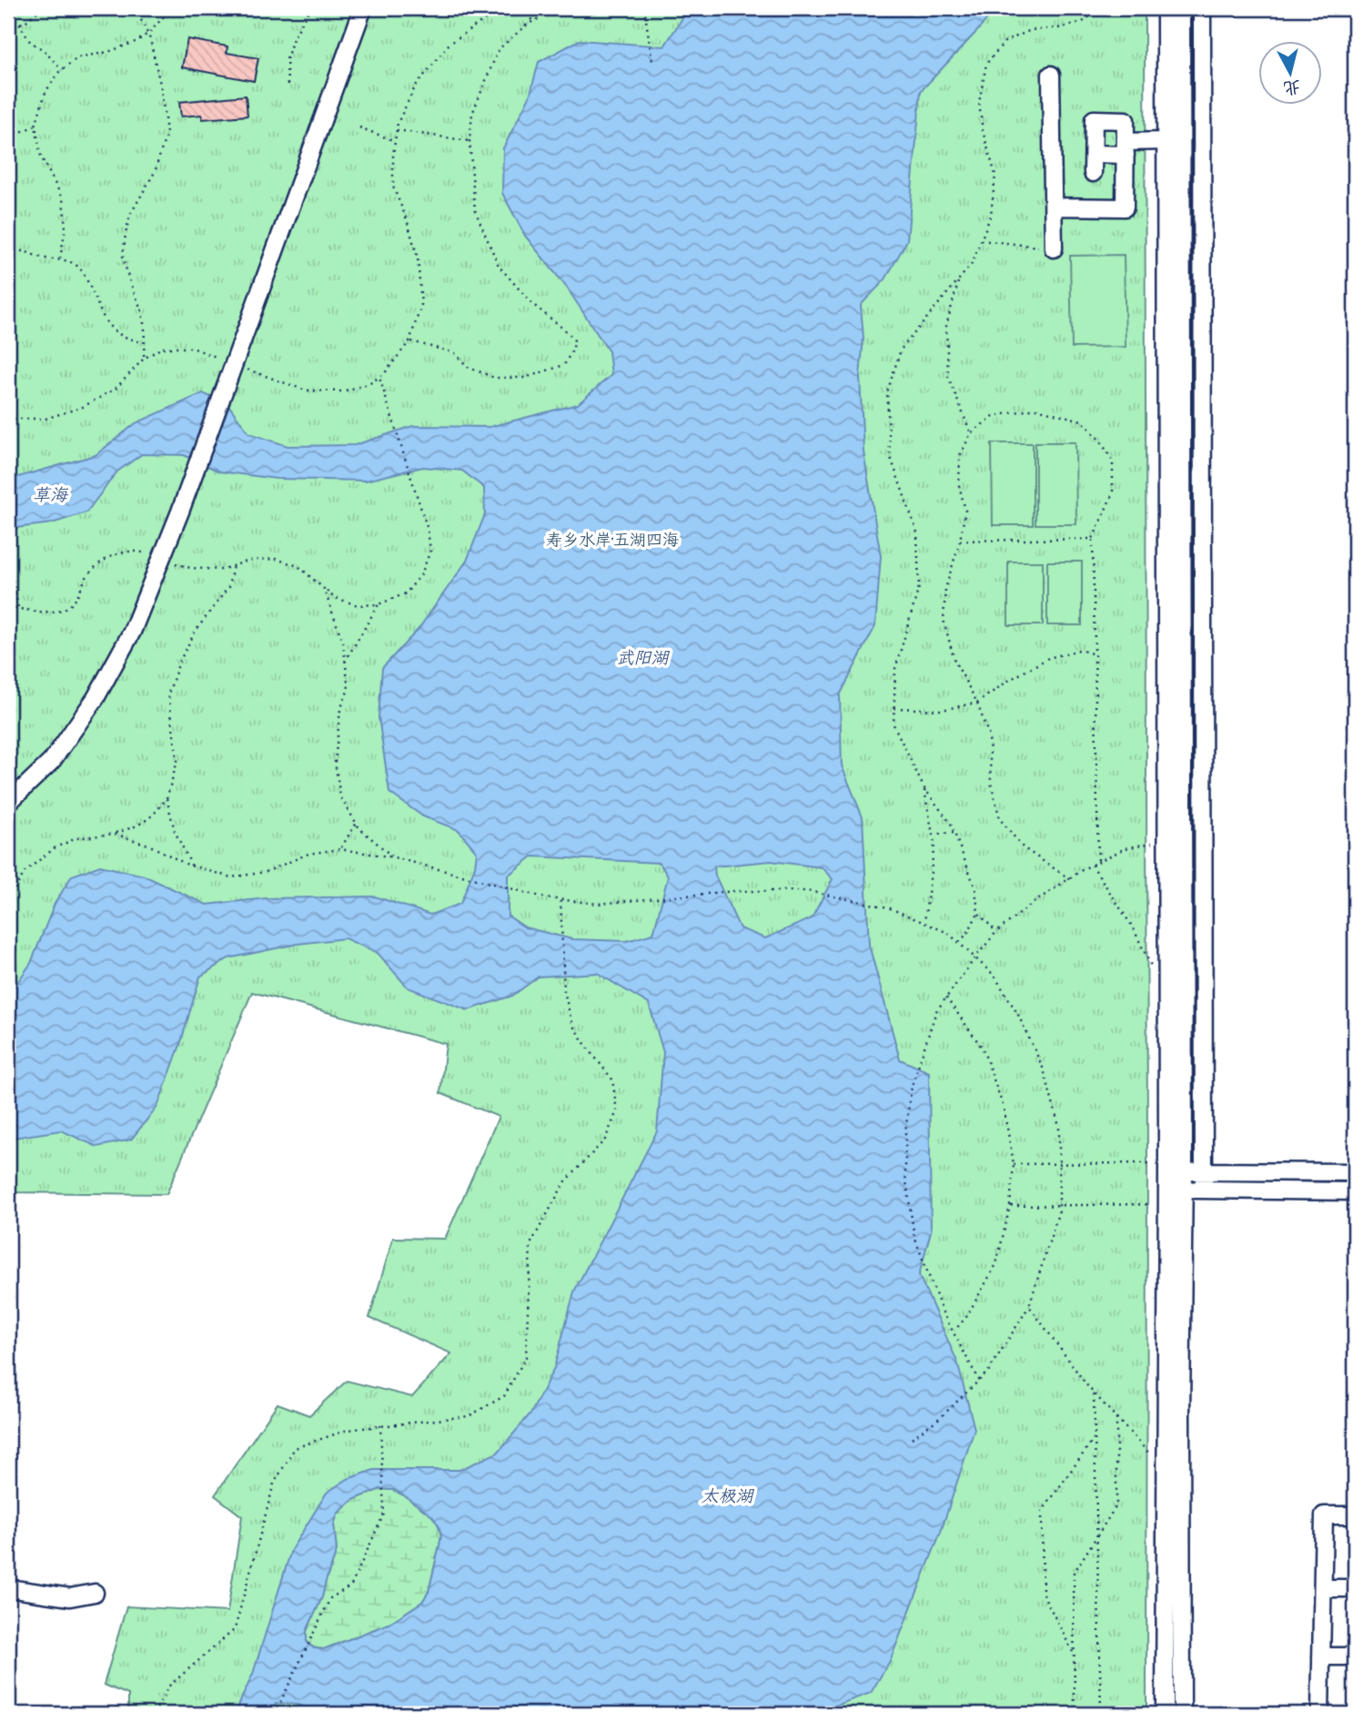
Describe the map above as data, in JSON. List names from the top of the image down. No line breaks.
{"water":["草海","武阳湖","太极湖"],"parks":["寿乡水岸·五湖四海"],"north":"bottom"}
